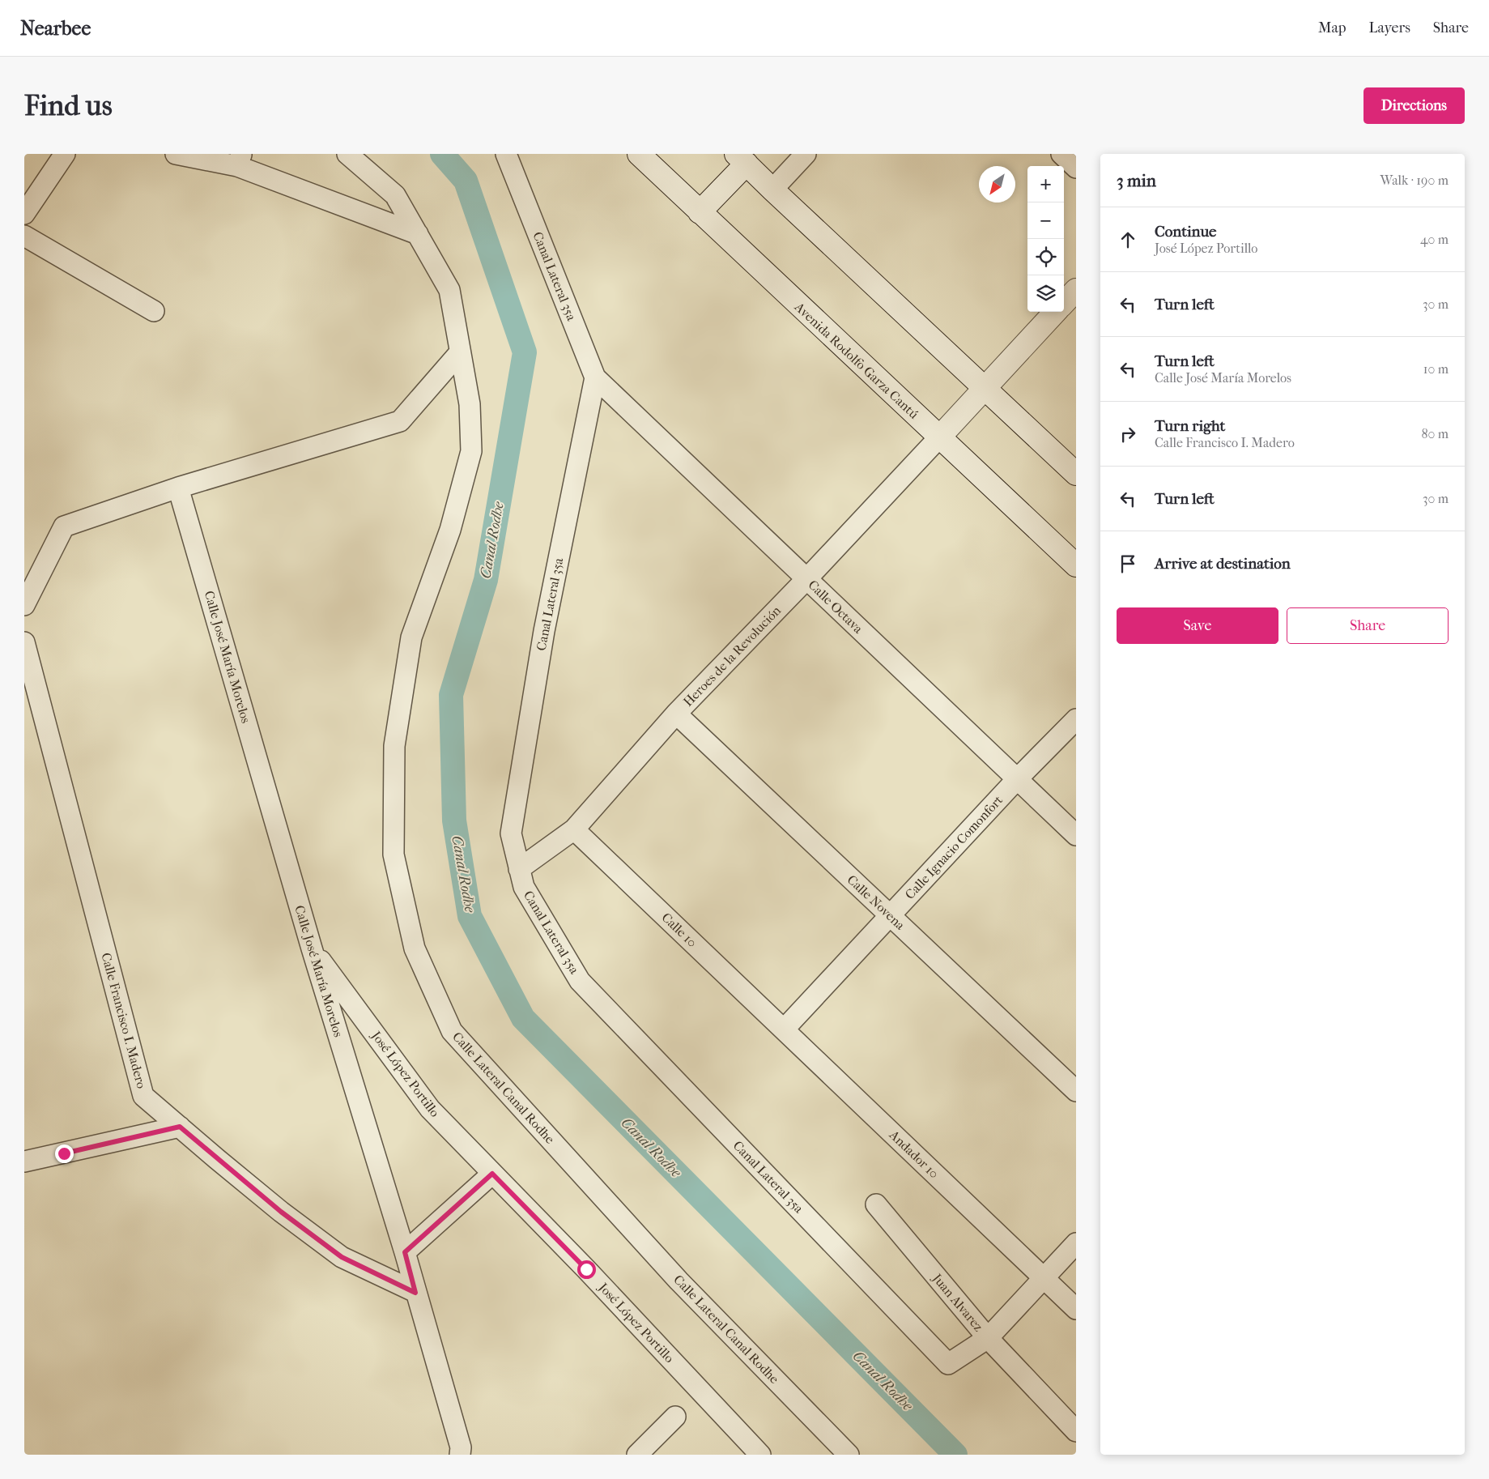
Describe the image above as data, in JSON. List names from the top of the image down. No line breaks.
{"streets":{"main road":["Avenida Rodolfo Garza Cantú"],"street":["Canal Lateral 35a","Calle Octava","Heroes de la Revolución","Calle José María Morelos","Calle Ignacio Comonfort","Calle Novena","Calle 10","Calle Francisco I. Madero","José López Portillo","Calle Lateral Canal Rodhe","Andador 10","Juan Alvarez"]},"crossings":[["Canal Lateral 35a","Calle Octava"],["Canal Lateral 35a","Heroes de la Revolución"],["Canal Lateral 35a","Juan Alvarez"],["Avenida Rodolfo Garza Cantú","Heroes de la Revolución"],["Calle Octava","Heroes de la Revolución"],["Calle Octava","Calle Ignacio Comonfort"],["Heroes de la Revolución","Calle Novena"],["Heroes de la Revolución","Calle 10"],["Calle José María Morelos","Calle Francisco I. Madero"],["Calle José María Morelos","José López Portillo"],["Calle Ignacio Comonfort","Calle Novena"],["Calle Ignacio Comonfort","Calle 10"],["Calle Ignacio Comonfort","Andador 10"],["Calle 10","Andador 10"],["Andador 10","Juan Alvarez"]],"water":["Canal Rodhe"],"north":"bottom left","page":{"header":"Nearbee","nav":["Map","Layers","Share"],"buttons":["Directions",["Save","Share"]],"title":"Find us","heading":["3 min","Walk · 190 m"],"map_buttons":["+","−"],"list":[["Continue","José López Portillo","40 m"],["Turn left","30 m"],["Turn left","Calle José María Morelos","10 m"],["Turn right","Calle Francisco I. Madero","80 m"],["Turn left","30 m"],"Arrive at destination"]}}
